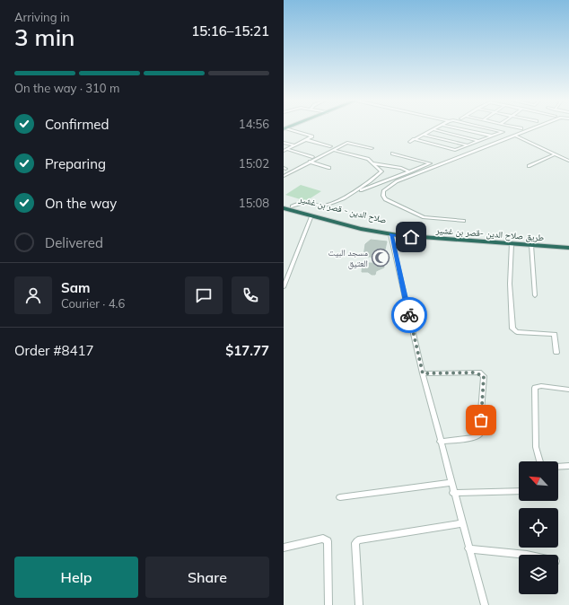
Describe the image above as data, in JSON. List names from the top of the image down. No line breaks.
{"streets":{"highway":["صلاح الدين - قصر بن غشير","طريق صلاح الدين -قصر بن غشير"]},"crossings":[["صلاح الدين - قصر بن غشير","طريق صلاح الدين -قصر بن غشير"]],"places":{"mosque":["مسجد البيت العتيق"]},"north":"top left","page":{"heading":["3 min","Arriving in","15:16–15:21"],"panel":["Sam","Courier · 4.6","Order #8417","$17.77"],"bar":"On the way · 310 m","list":[["Confirmed","14:56"],["Preparing","15:02"],["On the way","15:08"],"Delivered"],"buttons":["Help","Share"]}}
